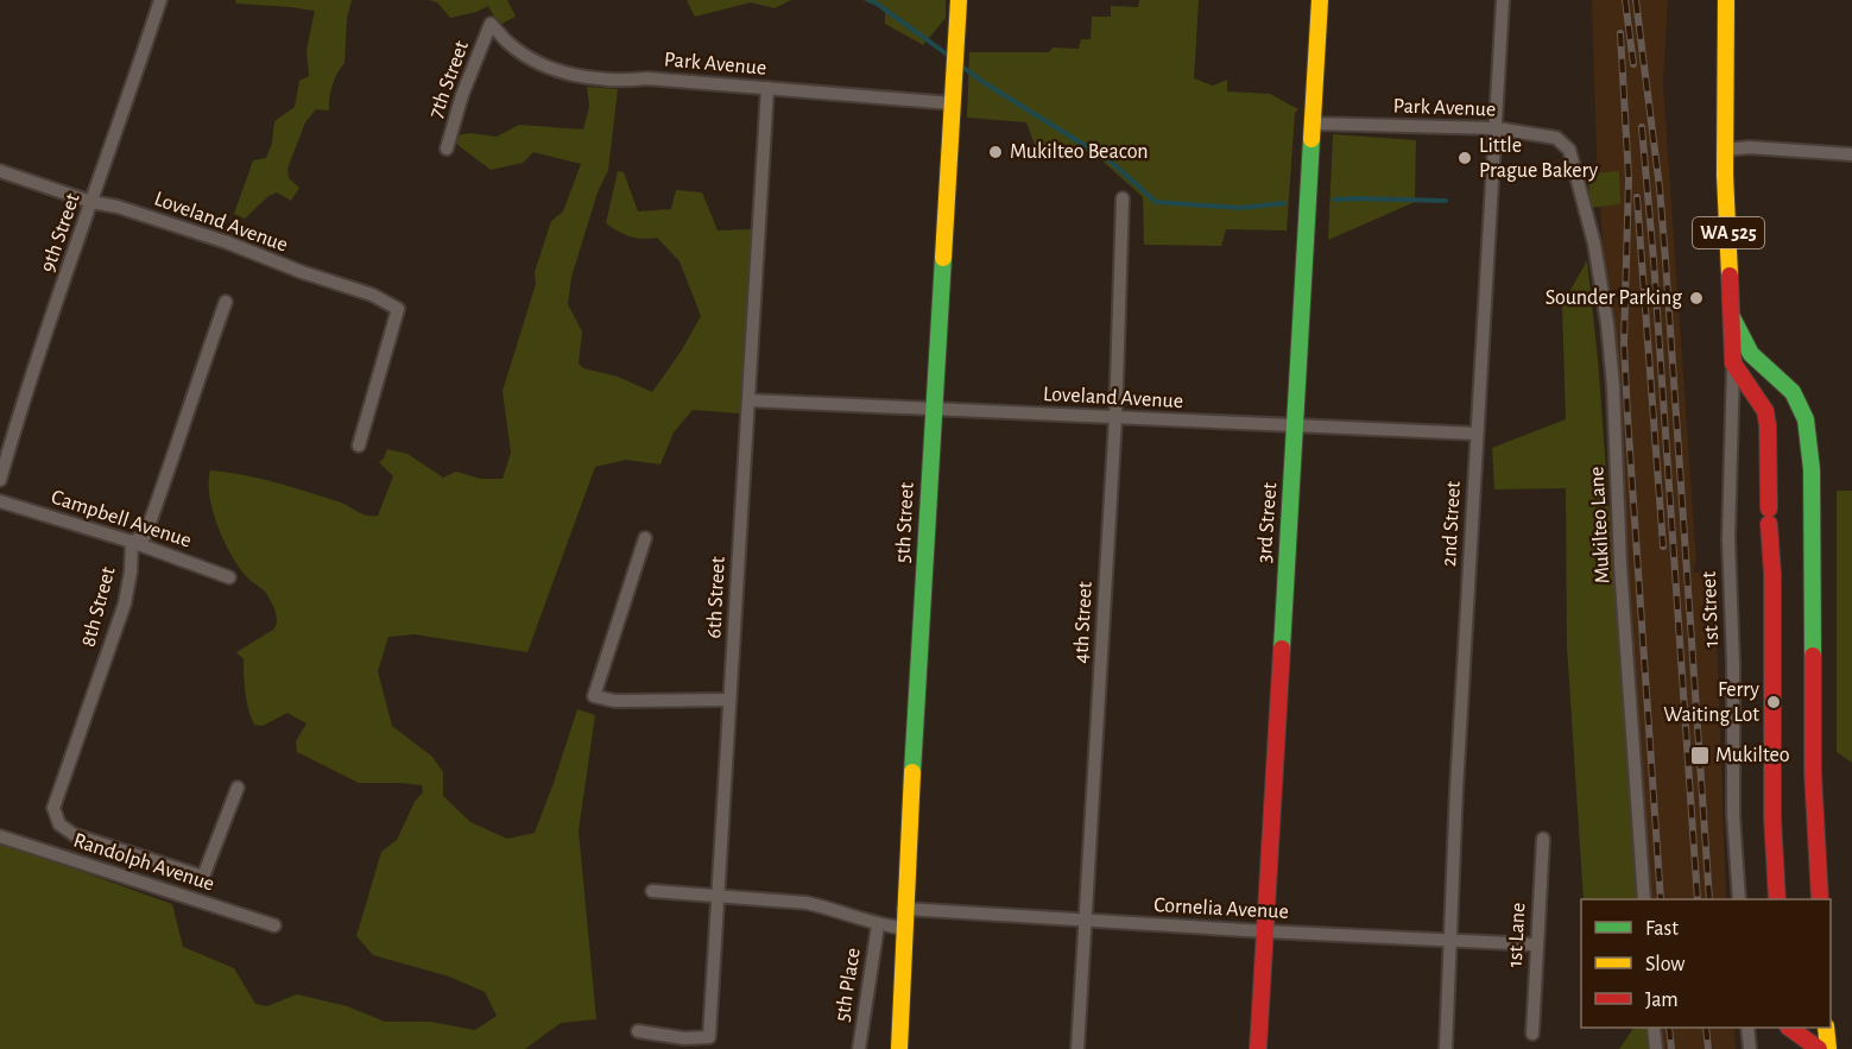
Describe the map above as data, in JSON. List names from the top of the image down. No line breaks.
{"streets":{"main road":["WA 525","5th Street","3rd Street","1st Street"],"street":["Park Avenue","7th Street","Loveland Avenue","9th Street","Campbell Avenue","2nd Street","Mukilteo Lane","6th Street","8th Street","4th Street","Randolph Avenue","Cornelia Avenue","1st Lane","5th Place"]},"crossings":[["Park Avenue","7th Street"],["Park Avenue","5th Street"],["Park Avenue","3rd Street"],["Park Avenue","2nd Street"],["Park Avenue","Mukilteo Lane"],["Park Avenue","6th Street"],["Loveland Avenue","9th Street"],["Loveland Avenue","5th Street"],["Loveland Avenue","3rd Street"],["Loveland Avenue","2nd Street"],["Loveland Avenue","6th Street"],["Loveland Avenue","4th Street"],["WA 525","1st Street"],["Campbell Avenue","8th Street"],["5th Street","Cornelia Avenue"],["3rd Street","Cornelia Avenue"],["2nd Street","Cornelia Avenue"],["8th Street","Randolph Avenue"],["4th Street","Cornelia Avenue"],["Cornelia Avenue","1st Lane"]],"places":{"other":["Mukilteo Beacon","Little Prague Bakery","Sounder Parking","Ferry Waiting Lot"],"transit":["Mukilteo"]},"legend":["Fast","Slow","Jam"]}
